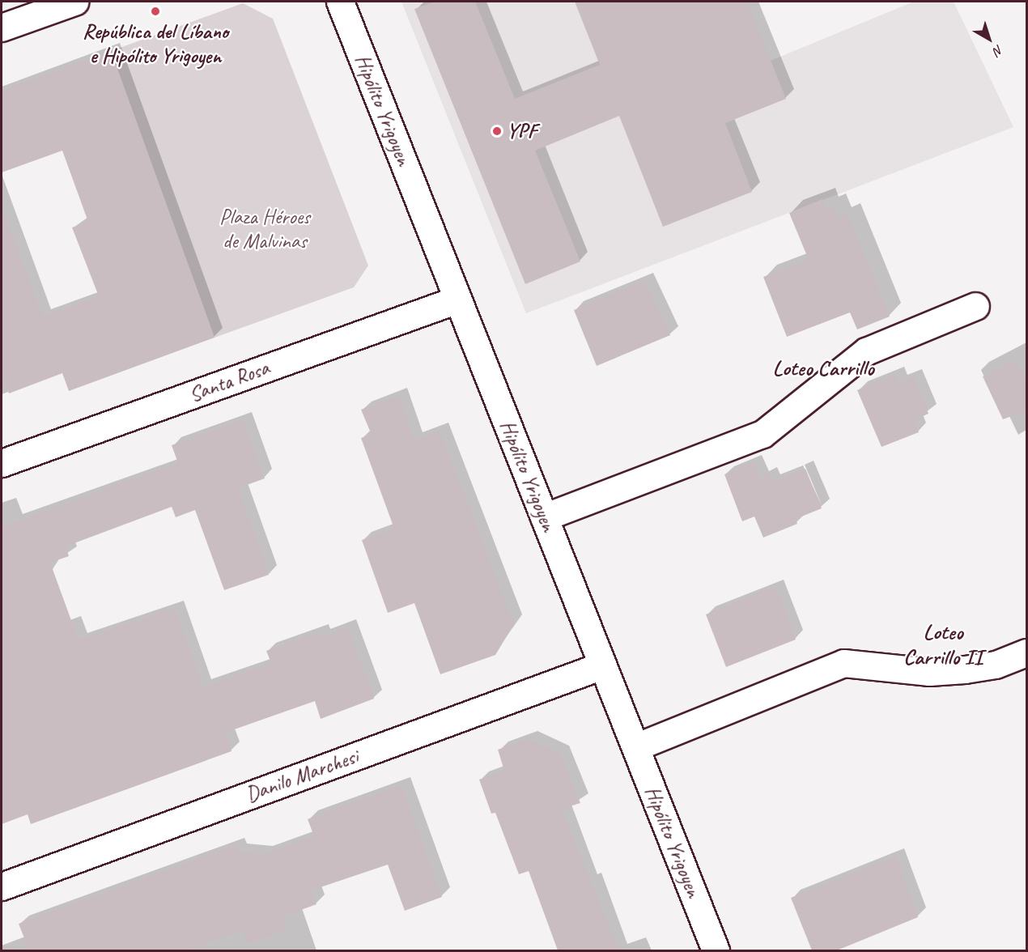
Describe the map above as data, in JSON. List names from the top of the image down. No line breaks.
{"streets":{"street":["Hipólito Yrigoyen","Santa Rosa","Danilo Marchesi"]},"crossings":[["Hipólito Yrigoyen","Santa Rosa"],["Hipólito Yrigoyen","Danilo Marchesi"]],"districts":["Loteo Carrillo","Loteo Carrillo II"],"parks":["Plaza Héroes de Malvinas"],"places":["República del Líbano e Hipólito Yrigoyen","YPF"],"north":"bottom right"}
